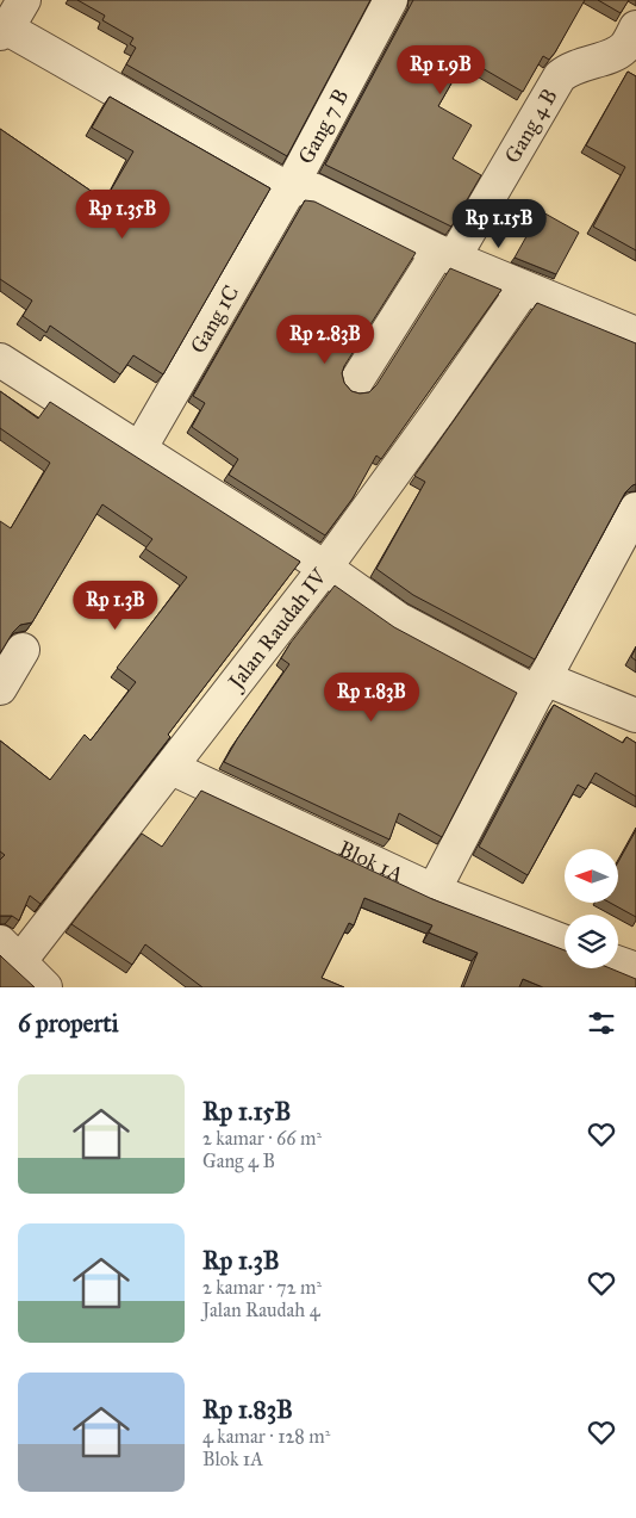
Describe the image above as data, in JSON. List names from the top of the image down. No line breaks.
{"streets":{"street":["Gang 4 B","Gang 7 B","Gang 1C","Jalan Raudah IV","Blok 1A"]},"crossings":[["Gang 7 B","Gang 1C"],["Jalan Raudah IV","Blok 1A"]],"north":"left","page":{"price":["Rp 1.9B","Rp 1.35B","Rp 1.15B","Rp 2.83B","Rp 1.3B","Rp 1.83B"],"heading":"6 properti","list":[{"name":"Rp 1.15B","note":"2 kamar · 66 m² · Gang 4 B"},{"name":"Rp 1.3B","note":"2 kamar · 72 m² · Jalan Raudah 4"},{"name":"Rp 1.83B","note":"4 kamar · 128 m² · Blok 1A"}]}}
